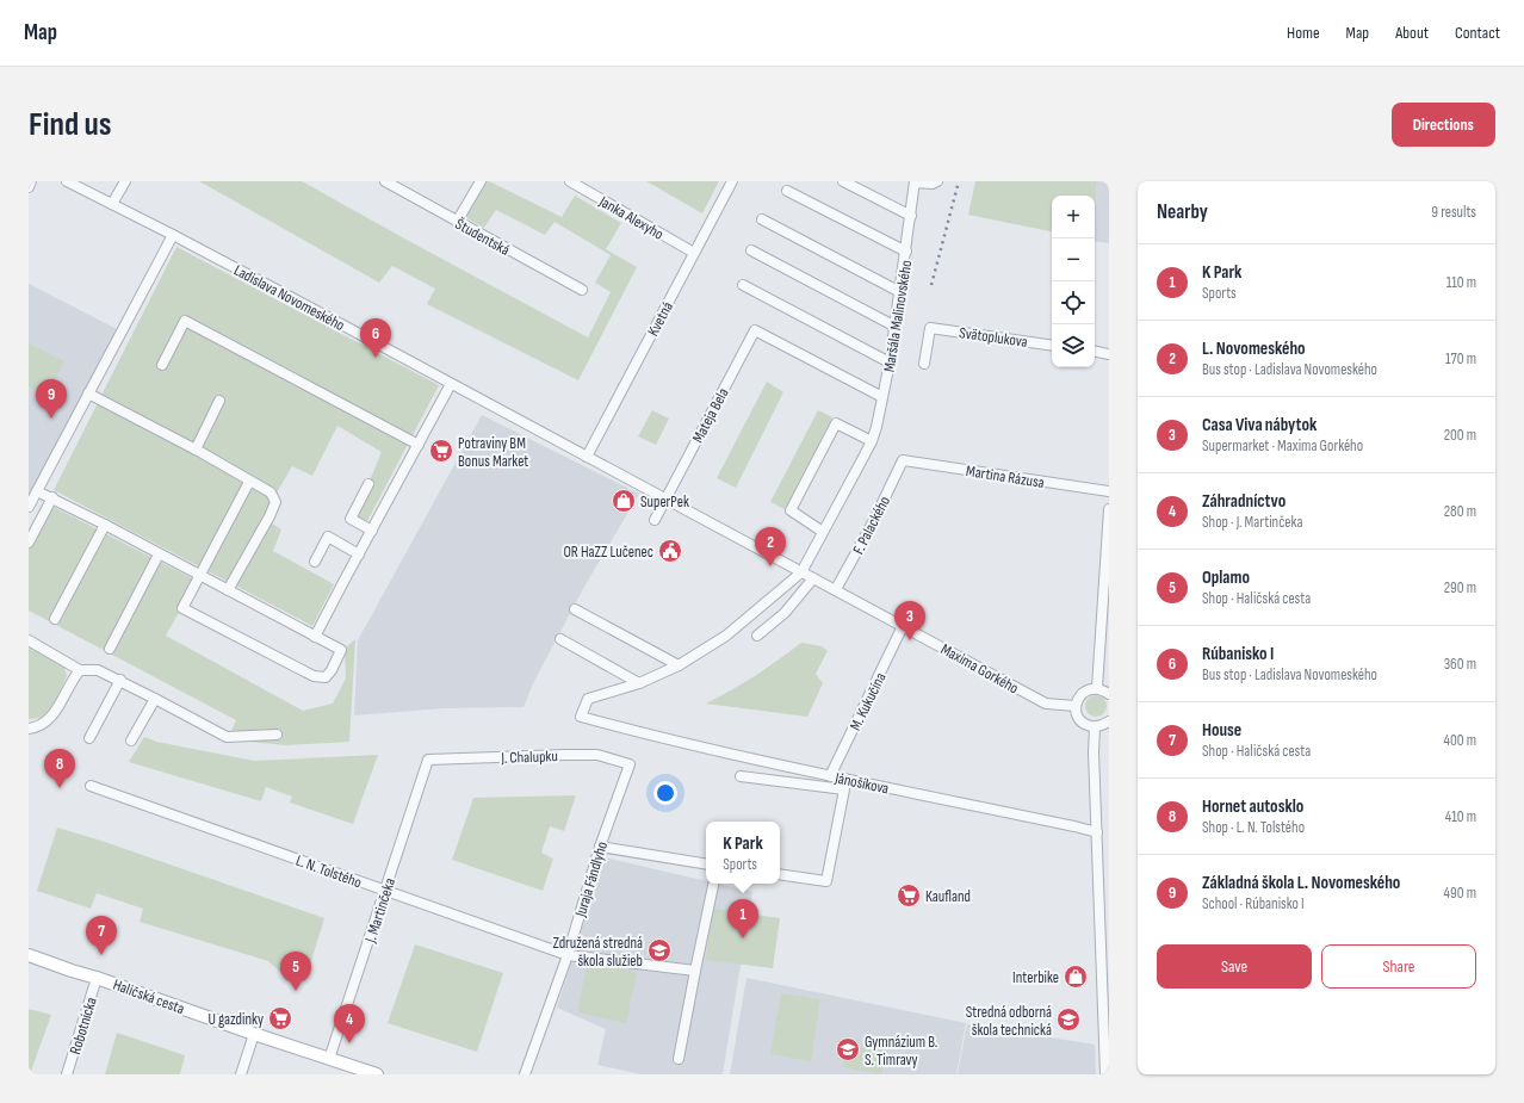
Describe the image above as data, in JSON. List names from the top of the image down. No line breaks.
{"streets":{"main road":["Haličská cesta"],"street":["Janka Alexyho","Študentská","Ladislava Novomeského","Maršála Malinovského","Kvetná","Svätoplukova","Mateja Bela","Martina Rázusa","F. Palackého","Maxima Gorkého","M. Kukučína","J. Chalupku","Jánošíkova","L. N. Tolstého","Juraja Fándlyho","J. Martinčeka","Robotnícka"]},"crossings":[["Janka Alexyho","Kvetná"],["Ladislava Novomeského","Maršála Malinovského"],["Ladislava Novomeského","Kvetná"],["Ladislava Novomeského","Mateja Bela"],["Ladislava Novomeského","Maxima Gorkého"],["Maršála Malinovského","Mateja Bela"],["Martina Rázusa","F. Palackého"],["F. Palackého","Maxima Gorkého"],["Maxima Gorkého","M. Kukučína"],["M. Kukučína","Jánošíkova"],["J. Chalupku","Juraja Fándlyho"],["J. Chalupku","J. Martinčeka"],["L. N. Tolstého","Juraja Fándlyho"],["L. N. Tolstého","J. Martinčeka"],["J. Martinčeka","Haličská cesta"],["Haličská cesta","Robotnícka"]],"places":{"supermarket":["Potraviny BM Bonus Market","Kaufland","U gazdinky"],"shop":["SuperPek","Interbike"],"public building":["OR HaZZ Lučenec"],"school or university":["Združená stredná škola služieb","Stredná odborná škola technická","Gymnázium B. S. Timravy"]},"page":{"header":"Map","nav":["Home","Map","About","Contact"],"buttons":["Directions",["Save","Share"]],"title":"Find us","heading":["Nearby","9 results"],"map_buttons":["+","−"],"list":[{"mark":"1","name":"K Park","note":"Sports","value":"110 m"},{"mark":"2","name":"L. Novomeského","note":"Bus stop · Ladislava Novomeského","value":"170 m"},{"mark":"3","name":"Casa Viva nábytok","note":"Supermarket · Maxima Gorkého","value":"200 m"},{"mark":"4","name":"Záhradníctvo","note":"Shop · J. Martinčeka","value":"280 m"},{"mark":"5","name":"Oplamo","note":"Shop · Haličská cesta","value":"290 m"},{"mark":"6","name":"Rúbanisko I","note":"Bus stop · Ladislava Novomeského","value":"360 m"},{"mark":"7","name":"House","note":"Shop · Haličská cesta","value":"400 m"},{"mark":"8","name":"Hornet autosklo","note":"Shop · L. N. Tolstého","value":"410 m"},{"mark":"9","name":"Základná škola L. Novomeského","note":"School · Rúbanisko I","value":"490 m"}],"pins":["6","9","2","3","8","1","7","5","4"],"popup":["K Park","Sports"]}}
